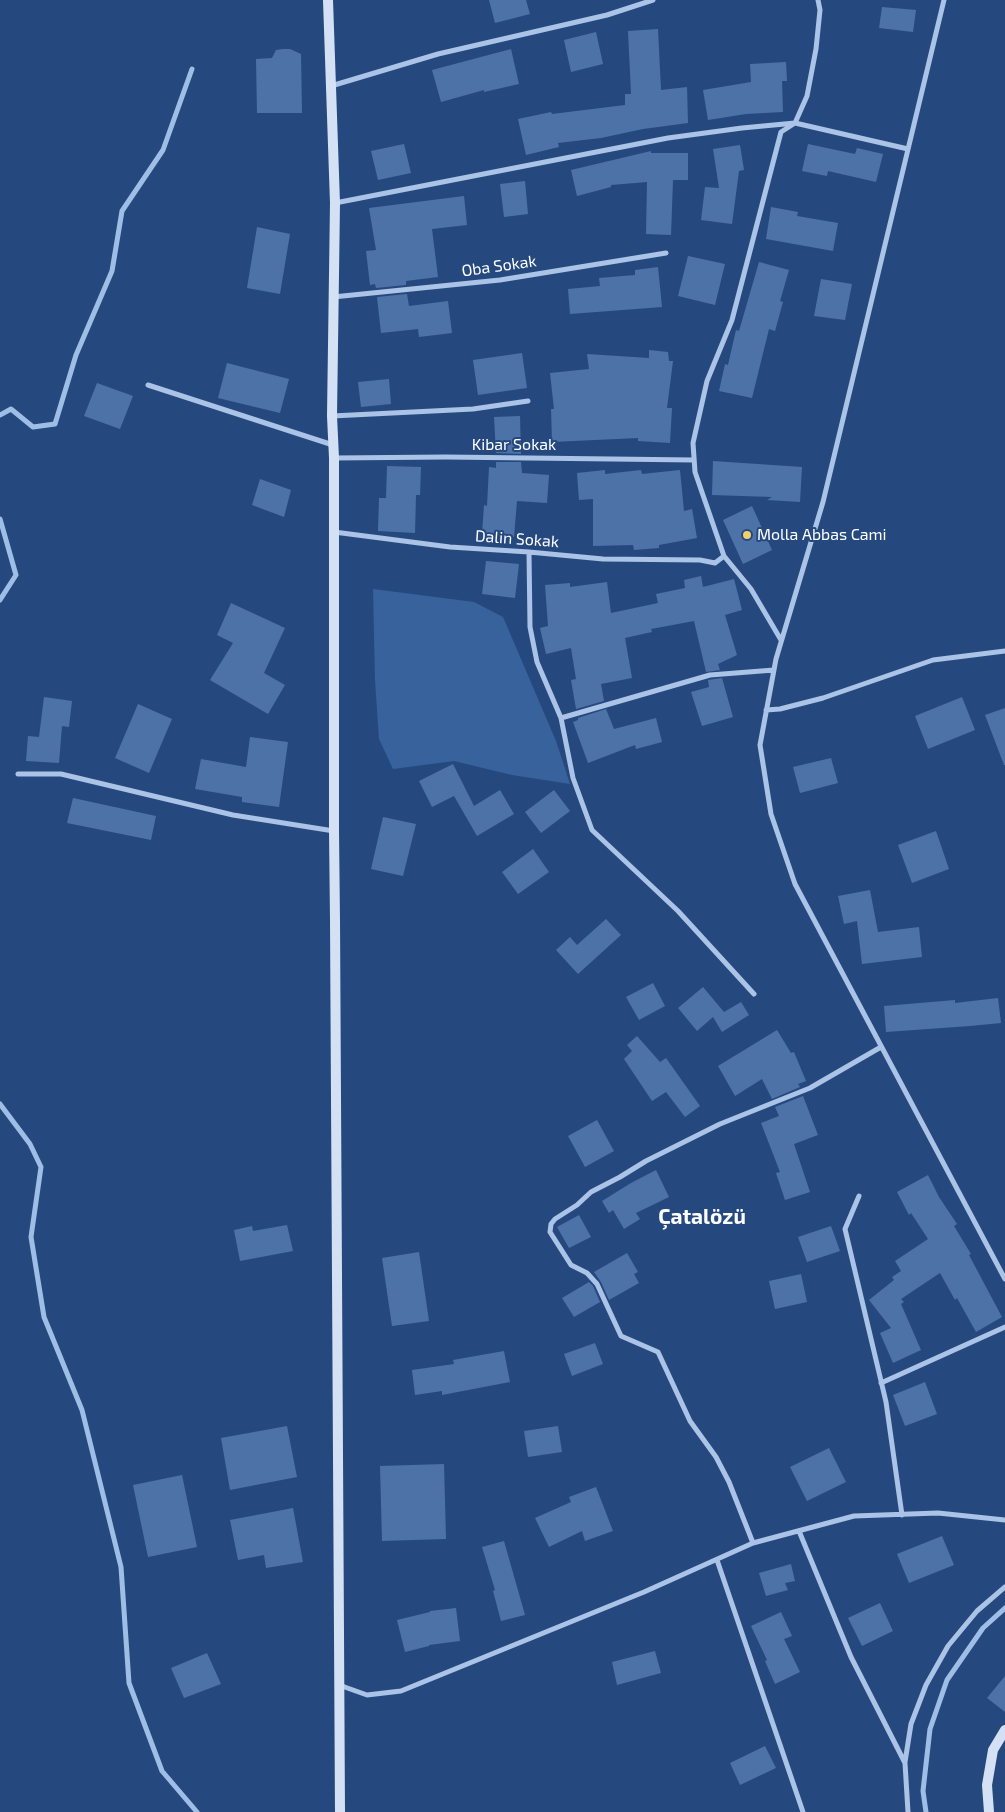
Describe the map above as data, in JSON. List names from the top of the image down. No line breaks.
{"streets":{"street":["Oba Sokak","Kibar Sokak","Dalin Sokak"]},"districts":["Çatalözü"],"places":["Molla Abbas Cami"]}
